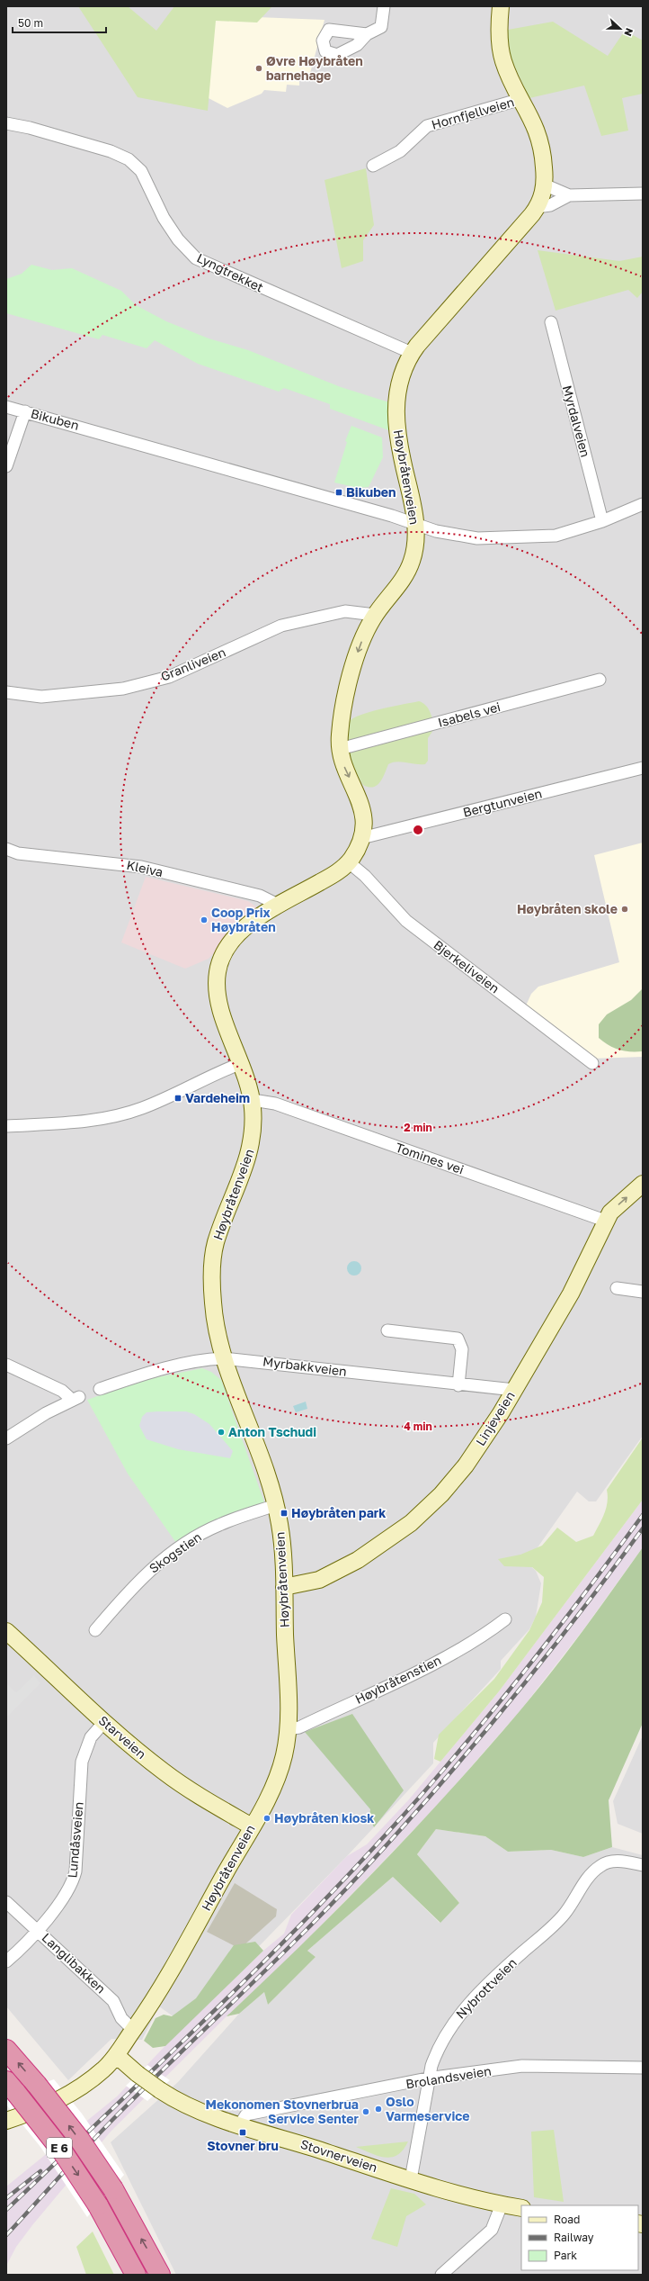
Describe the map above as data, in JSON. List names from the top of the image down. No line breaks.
{"streets":{"highway":["E 6"],"street":["Hornfjellveien","Lyngtrekket","Bikuben","Myrdalveien","Høybråtenveien","Granliveien","Isabels vei","Bergtunveien","Kleiva","Bjerkeliveien","Tomines vei","Myrbakkveien","Linjeveien","Skogstien","Høybråtenstien","Starveien","Lundåsveien","Langlibakken","Nybrottveien","Brolandsveien","Stovnerveien"]},"crossings":[["Hornfjellveien","Høybråtenveien"],["Lyngtrekket","Høybråtenveien"],["Bikuben","Myrdalveien"],["Bikuben","Høybråtenveien"],["Høybråtenveien","Granliveien"],["Høybråtenveien","Isabels vei"],["Høybråtenveien","Bergtunveien"],["Høybråtenveien","Kleiva"],["Høybråtenveien","Bjerkeliveien"],["Høybråtenveien","Tomines vei"],["Høybråtenveien","Myrbakkveien"],["Høybråtenveien","Linjeveien"],["Høybråtenveien","Skogstien"],["Høybråtenveien","Høybråtenstien"],["Høybråtenveien","Starveien"],["Høybråtenveien","Langlibakken"],["Høybråtenveien","Stovnerveien"],["Tomines vei","Linjeveien"],["Myrbakkveien","Linjeveien"],["Starveien","Lundåsveien"],["Lundåsveien","Langlibakken"],["Nybrottveien","Brolandsveien"],["Nybrottveien","Stovnerveien"],["Brolandsveien","Stovnerveien"]],"places":{"other":["Øvre Høybråten barnehage","Høybråten skole","Coop Prix Høybråten","Anton Tschudi","Høybråten kiosk","Oslo Varmeservice","Mekonomen Stovnerbrua Service Senter"],"transit":["Bikuben","Vardeheim","Høybråten park","Stovner bru"]},"legend":["Road","Railway","Park"],"scale_bar":"50 m","north":"right","rings":["2 min","4 min"]}
